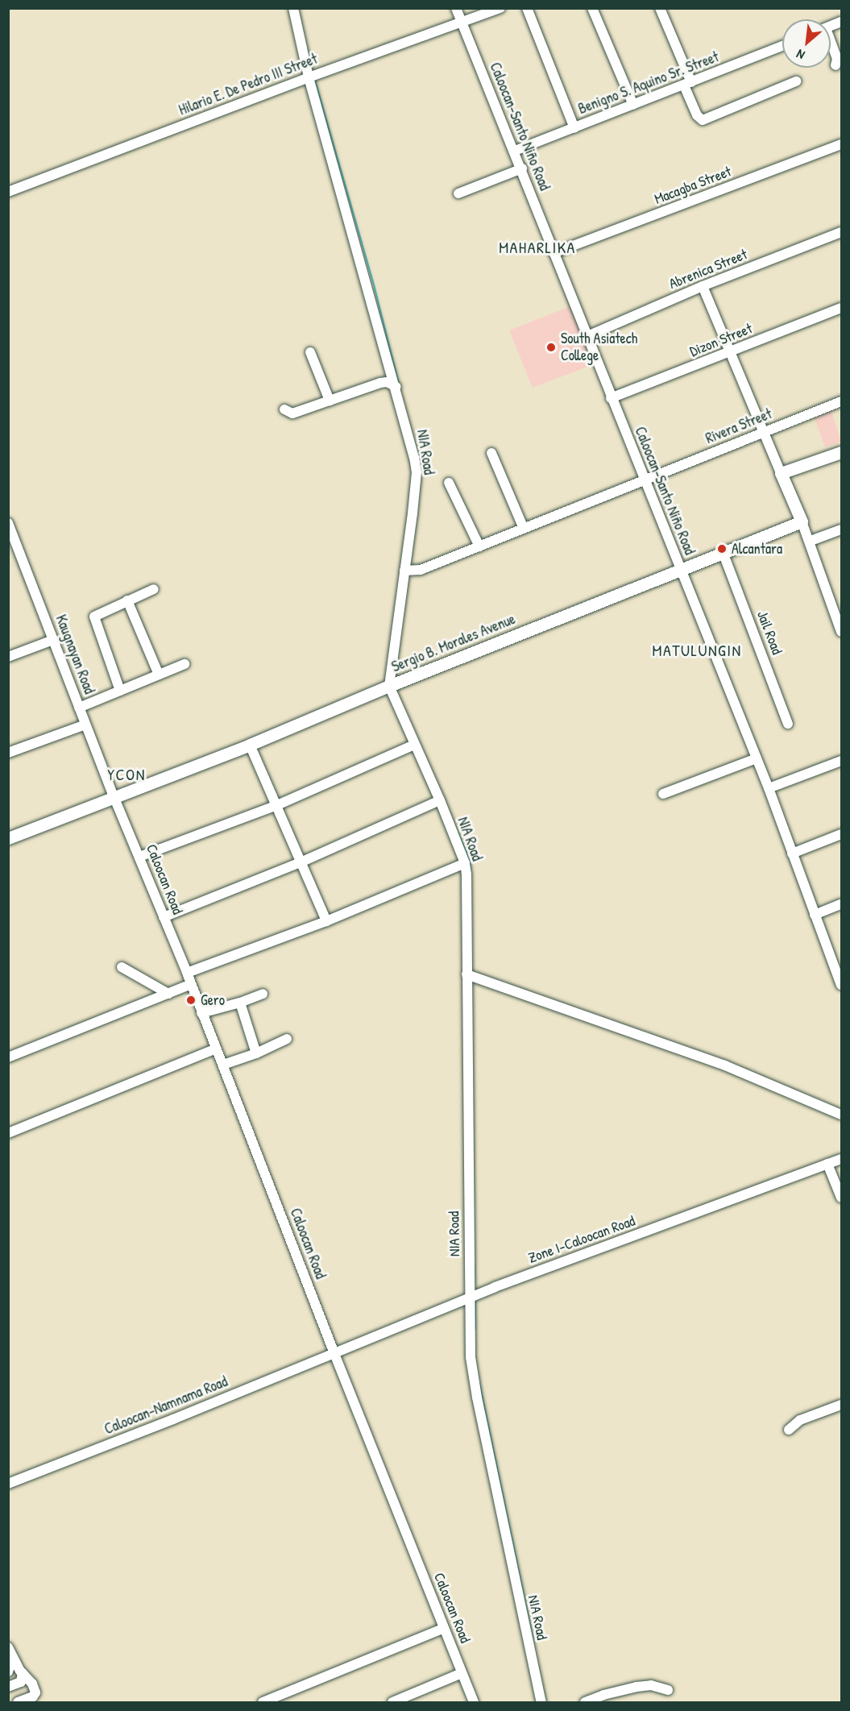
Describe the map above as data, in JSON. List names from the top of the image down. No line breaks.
{"streets":{"main road":["Sergio B. Morales Avenue"],"street":["Benigno S. Aquino Sr. Street","Hilario E. De Pedro III Street","Caloocan-Santo Niño Road","Macagba Street","Abrenica Street","Dizon Street","Rivera Street","NIA Road","Jail Road","Kaugnayan Road","Caloocan Road","Zone I-Caloocan Road","Caloocan-Namnama Road"]},"crossings":[["Benigno S. Aquino Sr. Street","Caloocan-Santo Niño Road"],["Hilario E. De Pedro III Street","Caloocan-Santo Niño Road"],["Hilario E. De Pedro III Street","NIA Road"],["Caloocan-Santo Niño Road","Macagba Street"],["Caloocan-Santo Niño Road","Abrenica Street"],["Caloocan-Santo Niño Road","Dizon Street"],["Caloocan-Santo Niño Road","Rivera Street"],["Caloocan-Santo Niño Road","Sergio B. Morales Avenue"],["Rivera Street","NIA Road"],["NIA Road","Sergio B. Morales Avenue"],["NIA Road","Zone I-Caloocan Road"],["Jail Road","Sergio B. Morales Avenue"],["Sergio B. Morales Avenue","Kaugnayan Road"],["Sergio B. Morales Avenue","Caloocan Road"],["Kaugnayan Road","Caloocan Road"],["Caloocan Road","Zone I-Caloocan Road"],["Caloocan Road","Caloocan-Namnama Road"],["Zone I-Caloocan Road","Caloocan-Namnama Road"]],"districts":["MAHARLIKA","MATULUNGIN","YCON"],"places":["South Asiatech College","Alcantara","Gero"],"north":"bottom left"}
